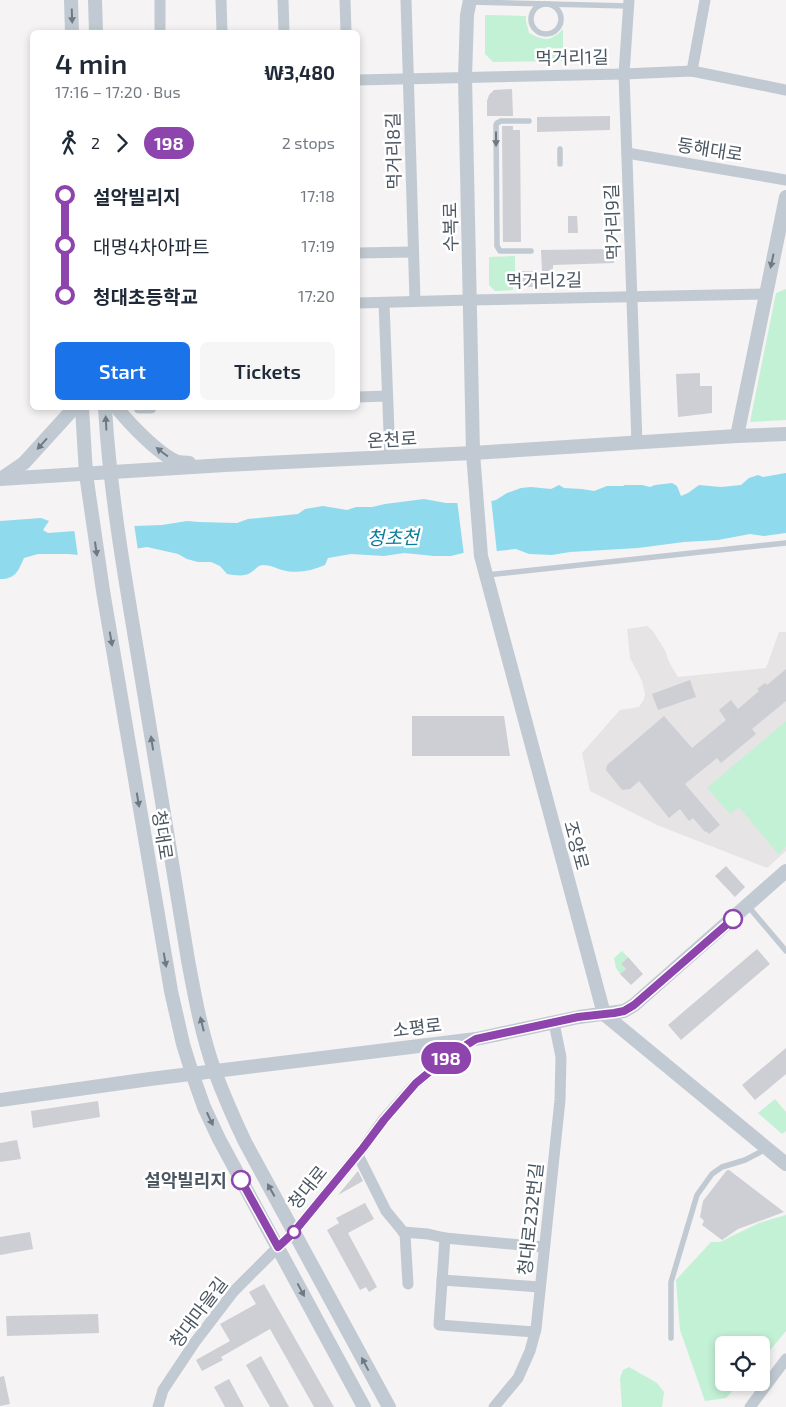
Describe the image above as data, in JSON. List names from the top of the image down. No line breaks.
{"streets":{"street":["먹거리1길","동해대로","먹거리8길","먹거리9길","수복로","먹거리2길","온천로","청대로","조양로","소평로","청대로232번길","청대마을길"]},"crossings":[["먹거리1길","먹거리8길"],["먹거리1길","먹거리9길"],["먹거리1길","수복로"],["동해대로","먹거리9길"],["먹거리8길","먹거리2길"],["먹거리9길","먹거리2길"],["먹거리9길","온천로"],["수복로","먹거리2길"],["수복로","온천로"],["수복로","조양로"],["온천로","청대로"],["온천로","조양로"],["청대로","소평로"],["청대로","청대마을길"],["조양로","소평로"],["소평로","청대로232번길"]],"water":["청초천"],"places":["설악빌리지"],"lines":["bus line 198"],"page":{"on_map":"198","heading":["4 min","17:16 – 17:20 · Bus","₩3,480"],"legs":["2","198","2 stops"],"list":[{"name":"설악빌리지","value":"17:18"},{"name":"대명4차아파트","value":"17:19"},{"name":"청대초등학교","value":"17:20"}],"buttons":["Start","Tickets"]}}
